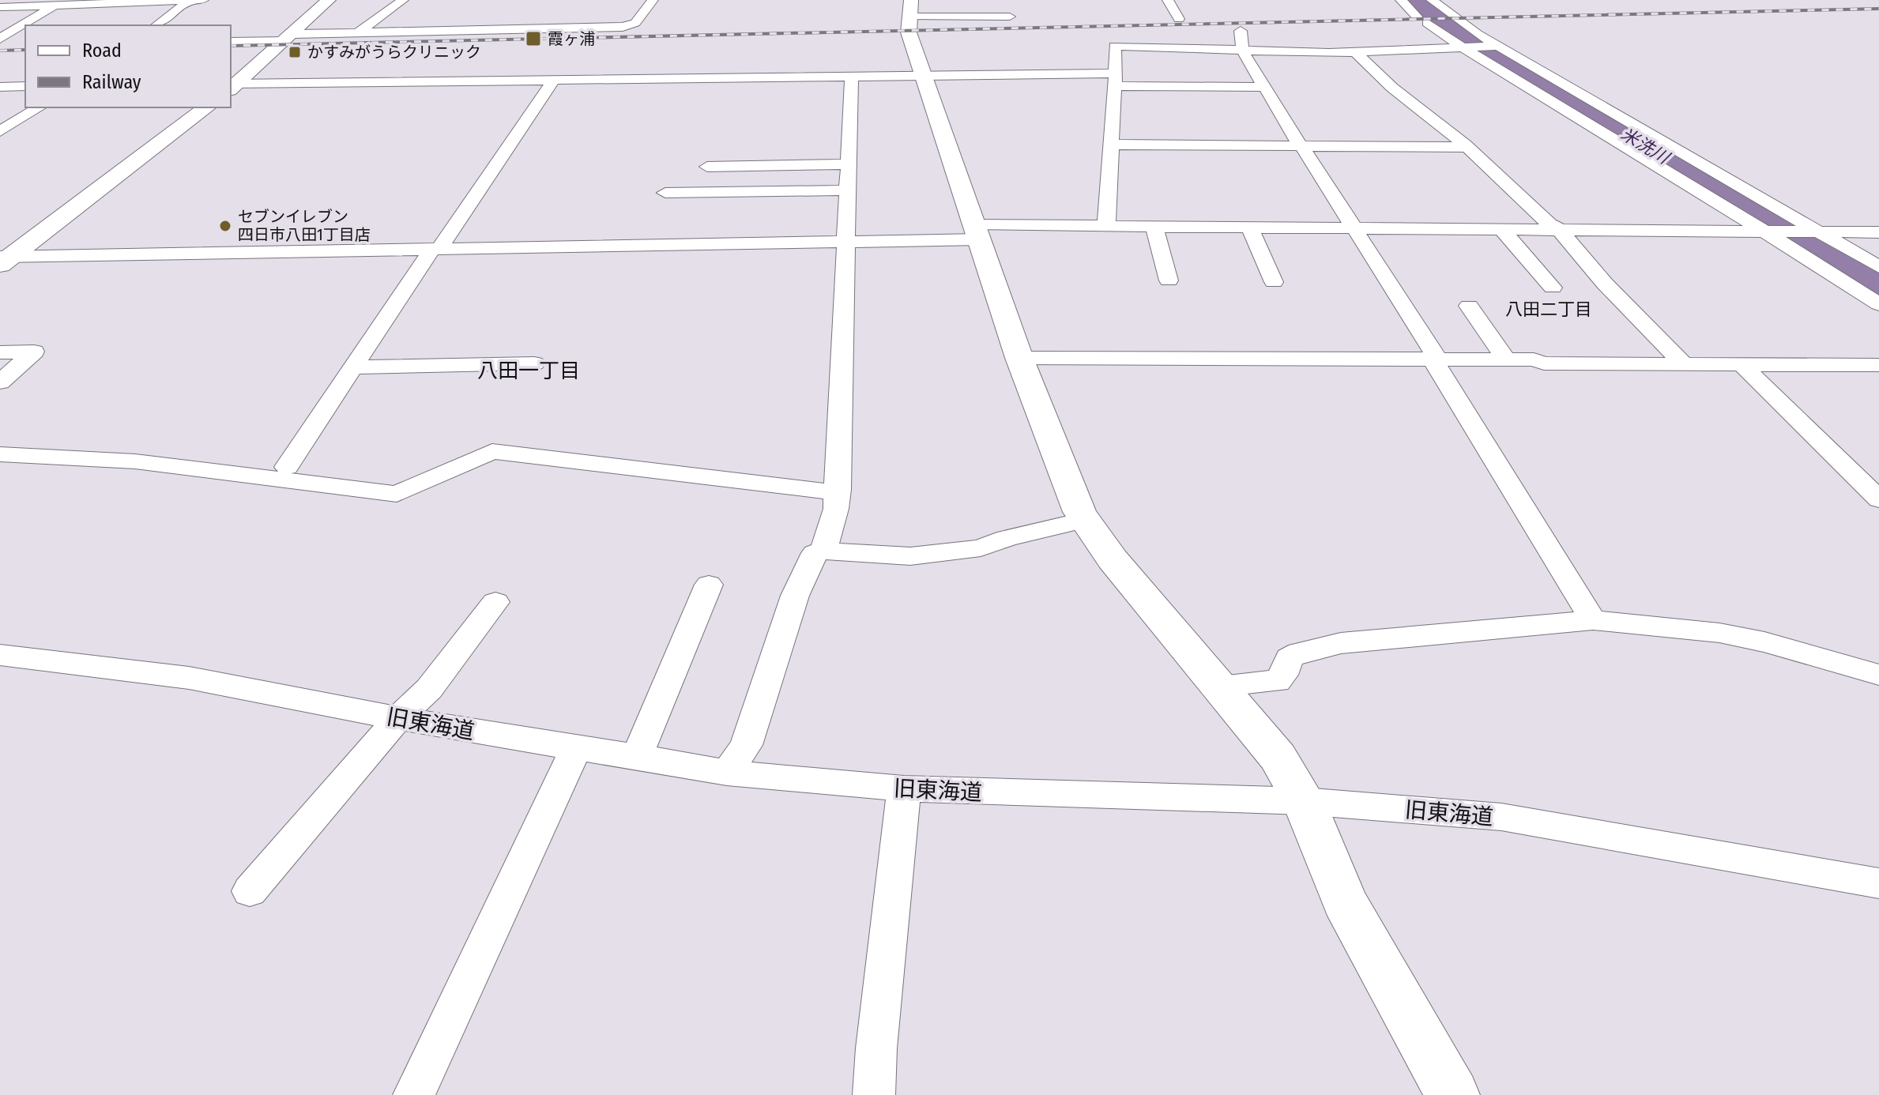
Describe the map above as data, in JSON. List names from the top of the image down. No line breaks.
{"streets":{"street":["旧東海道"]},"districts":["八田二丁目","八田一丁目"],"water":["米洗川"],"places":{"transit":["霞ヶ浦","かすみがうらクリニック"],"other":["セブンイレブン 四日市八田1丁目店"]},"legend":["Road","Railway"]}
